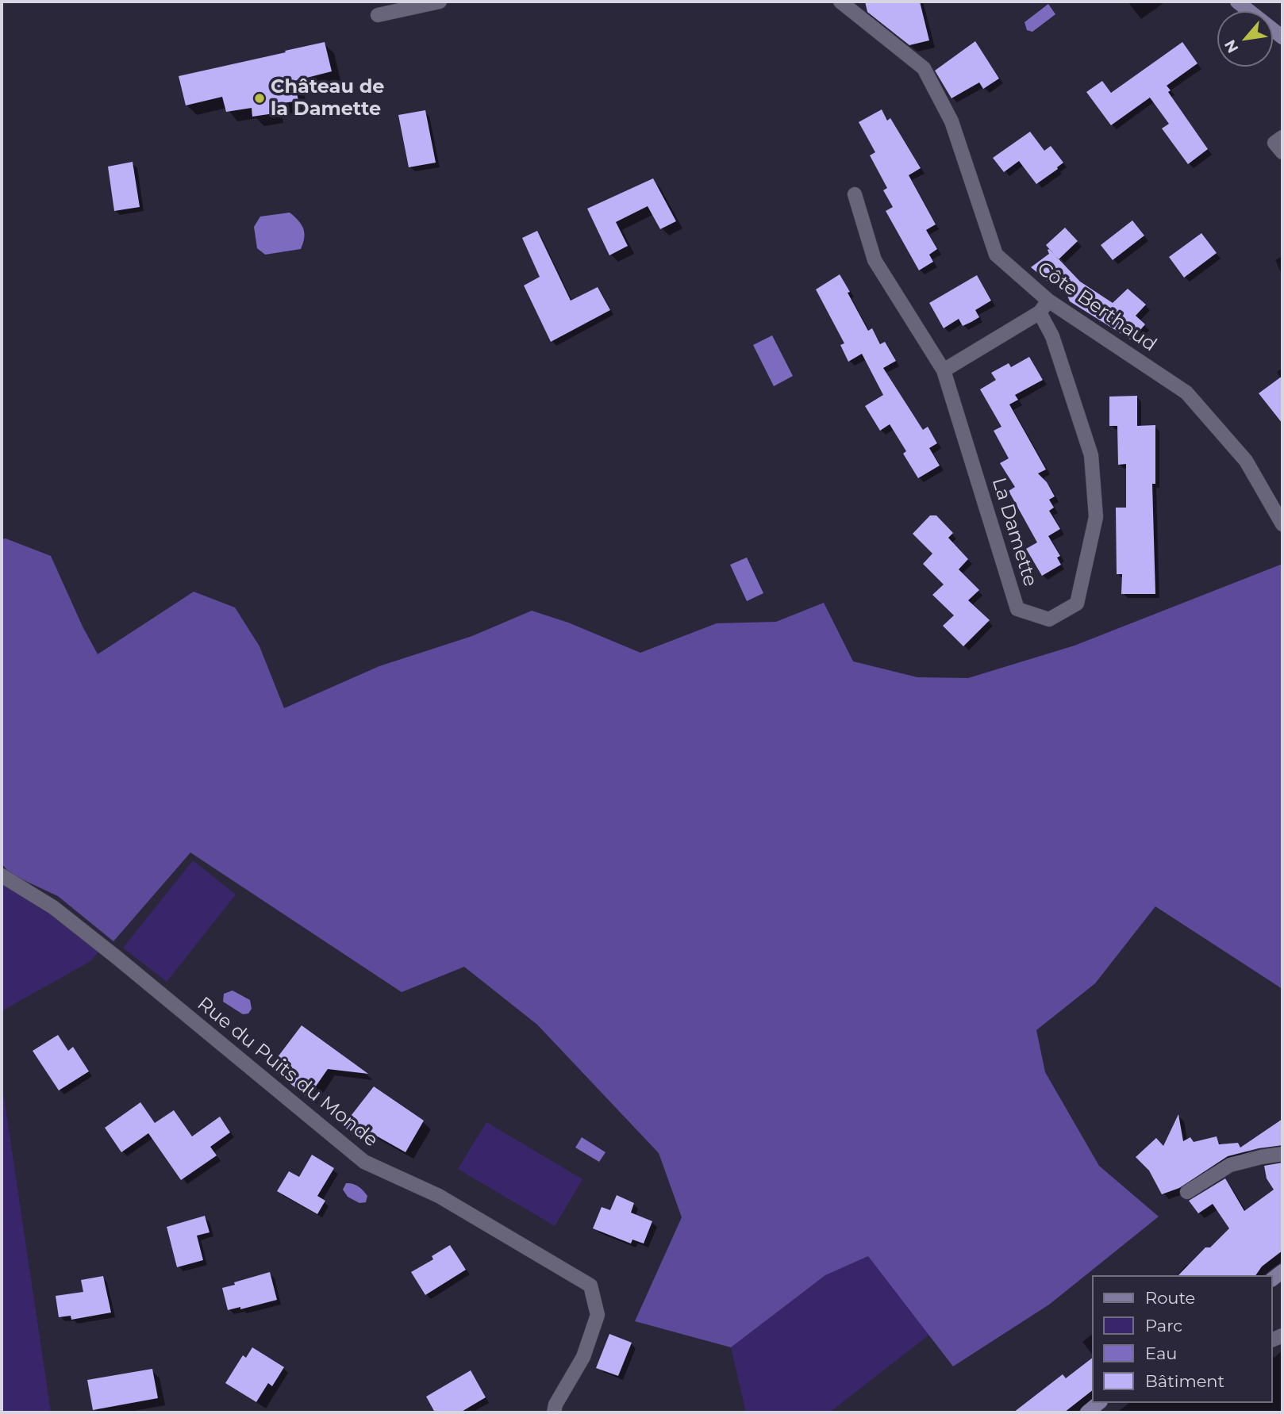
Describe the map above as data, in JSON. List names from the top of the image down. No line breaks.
{"streets":{"street":["Côte Berthaud","La Damette","Rue du Puits du Monde"]},"places":["Château de la Damette"],"legend":["Route","Parc","Eau","Bâtiment"],"north":"bottom left"}
